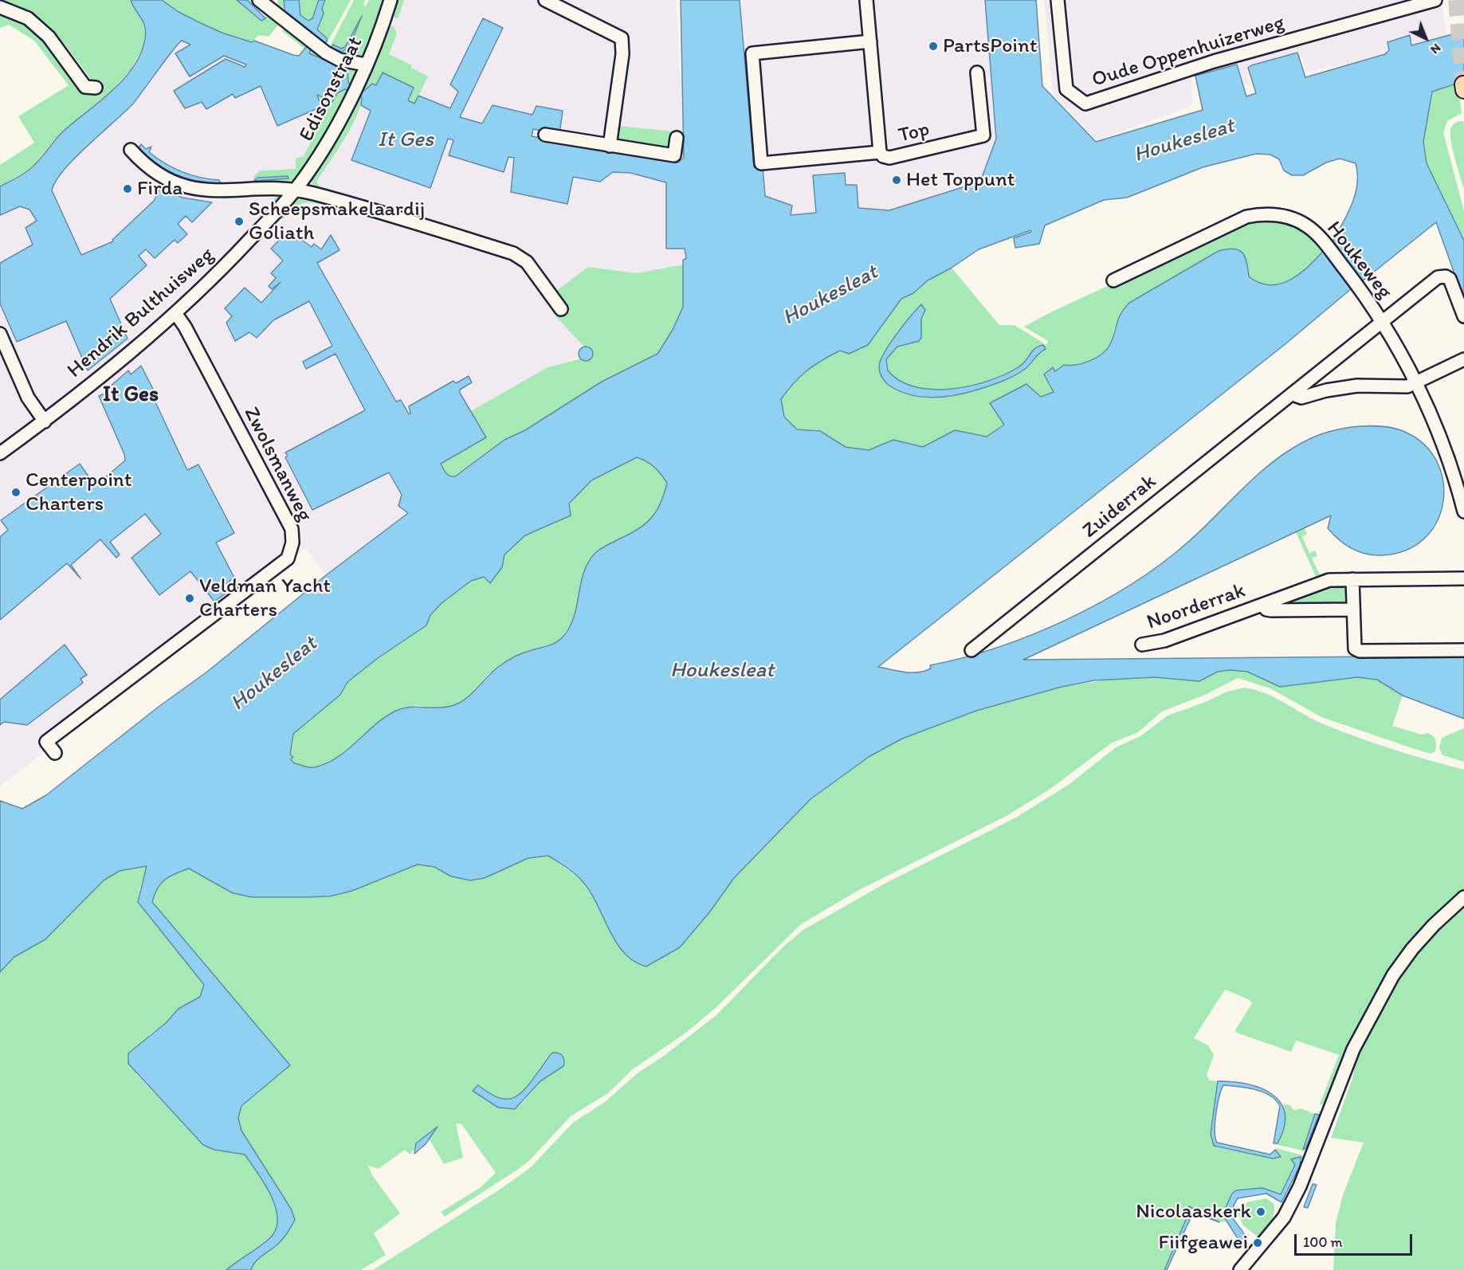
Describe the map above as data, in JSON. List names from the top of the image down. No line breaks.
{"streets":{"street":["Oude Oppenhuizerweg","Edisonstraat","Top","Houkeweg","Hendrik Bulthuisweg","Zwolsmanweg","Zuiderrak","Noorderrak"]},"crossings":[["Edisonstraat","Hendrik Bulthuisweg"],["Houkeweg","Zuiderrak"],["Hendrik Bulthuisweg","Zwolsmanweg"]],"districts":["It Ges"],"water":["It Ges","Houkesleat"],"places":["PartsPoint","Het Toppunt","Firda","Scheepsmakelaardij Goliath","Centerpoint Charters","Veldman Yacht Charters","Nicolaaskerk","Fiifgeawei"],"scale_bar":"100 m","north":"bottom right"}
